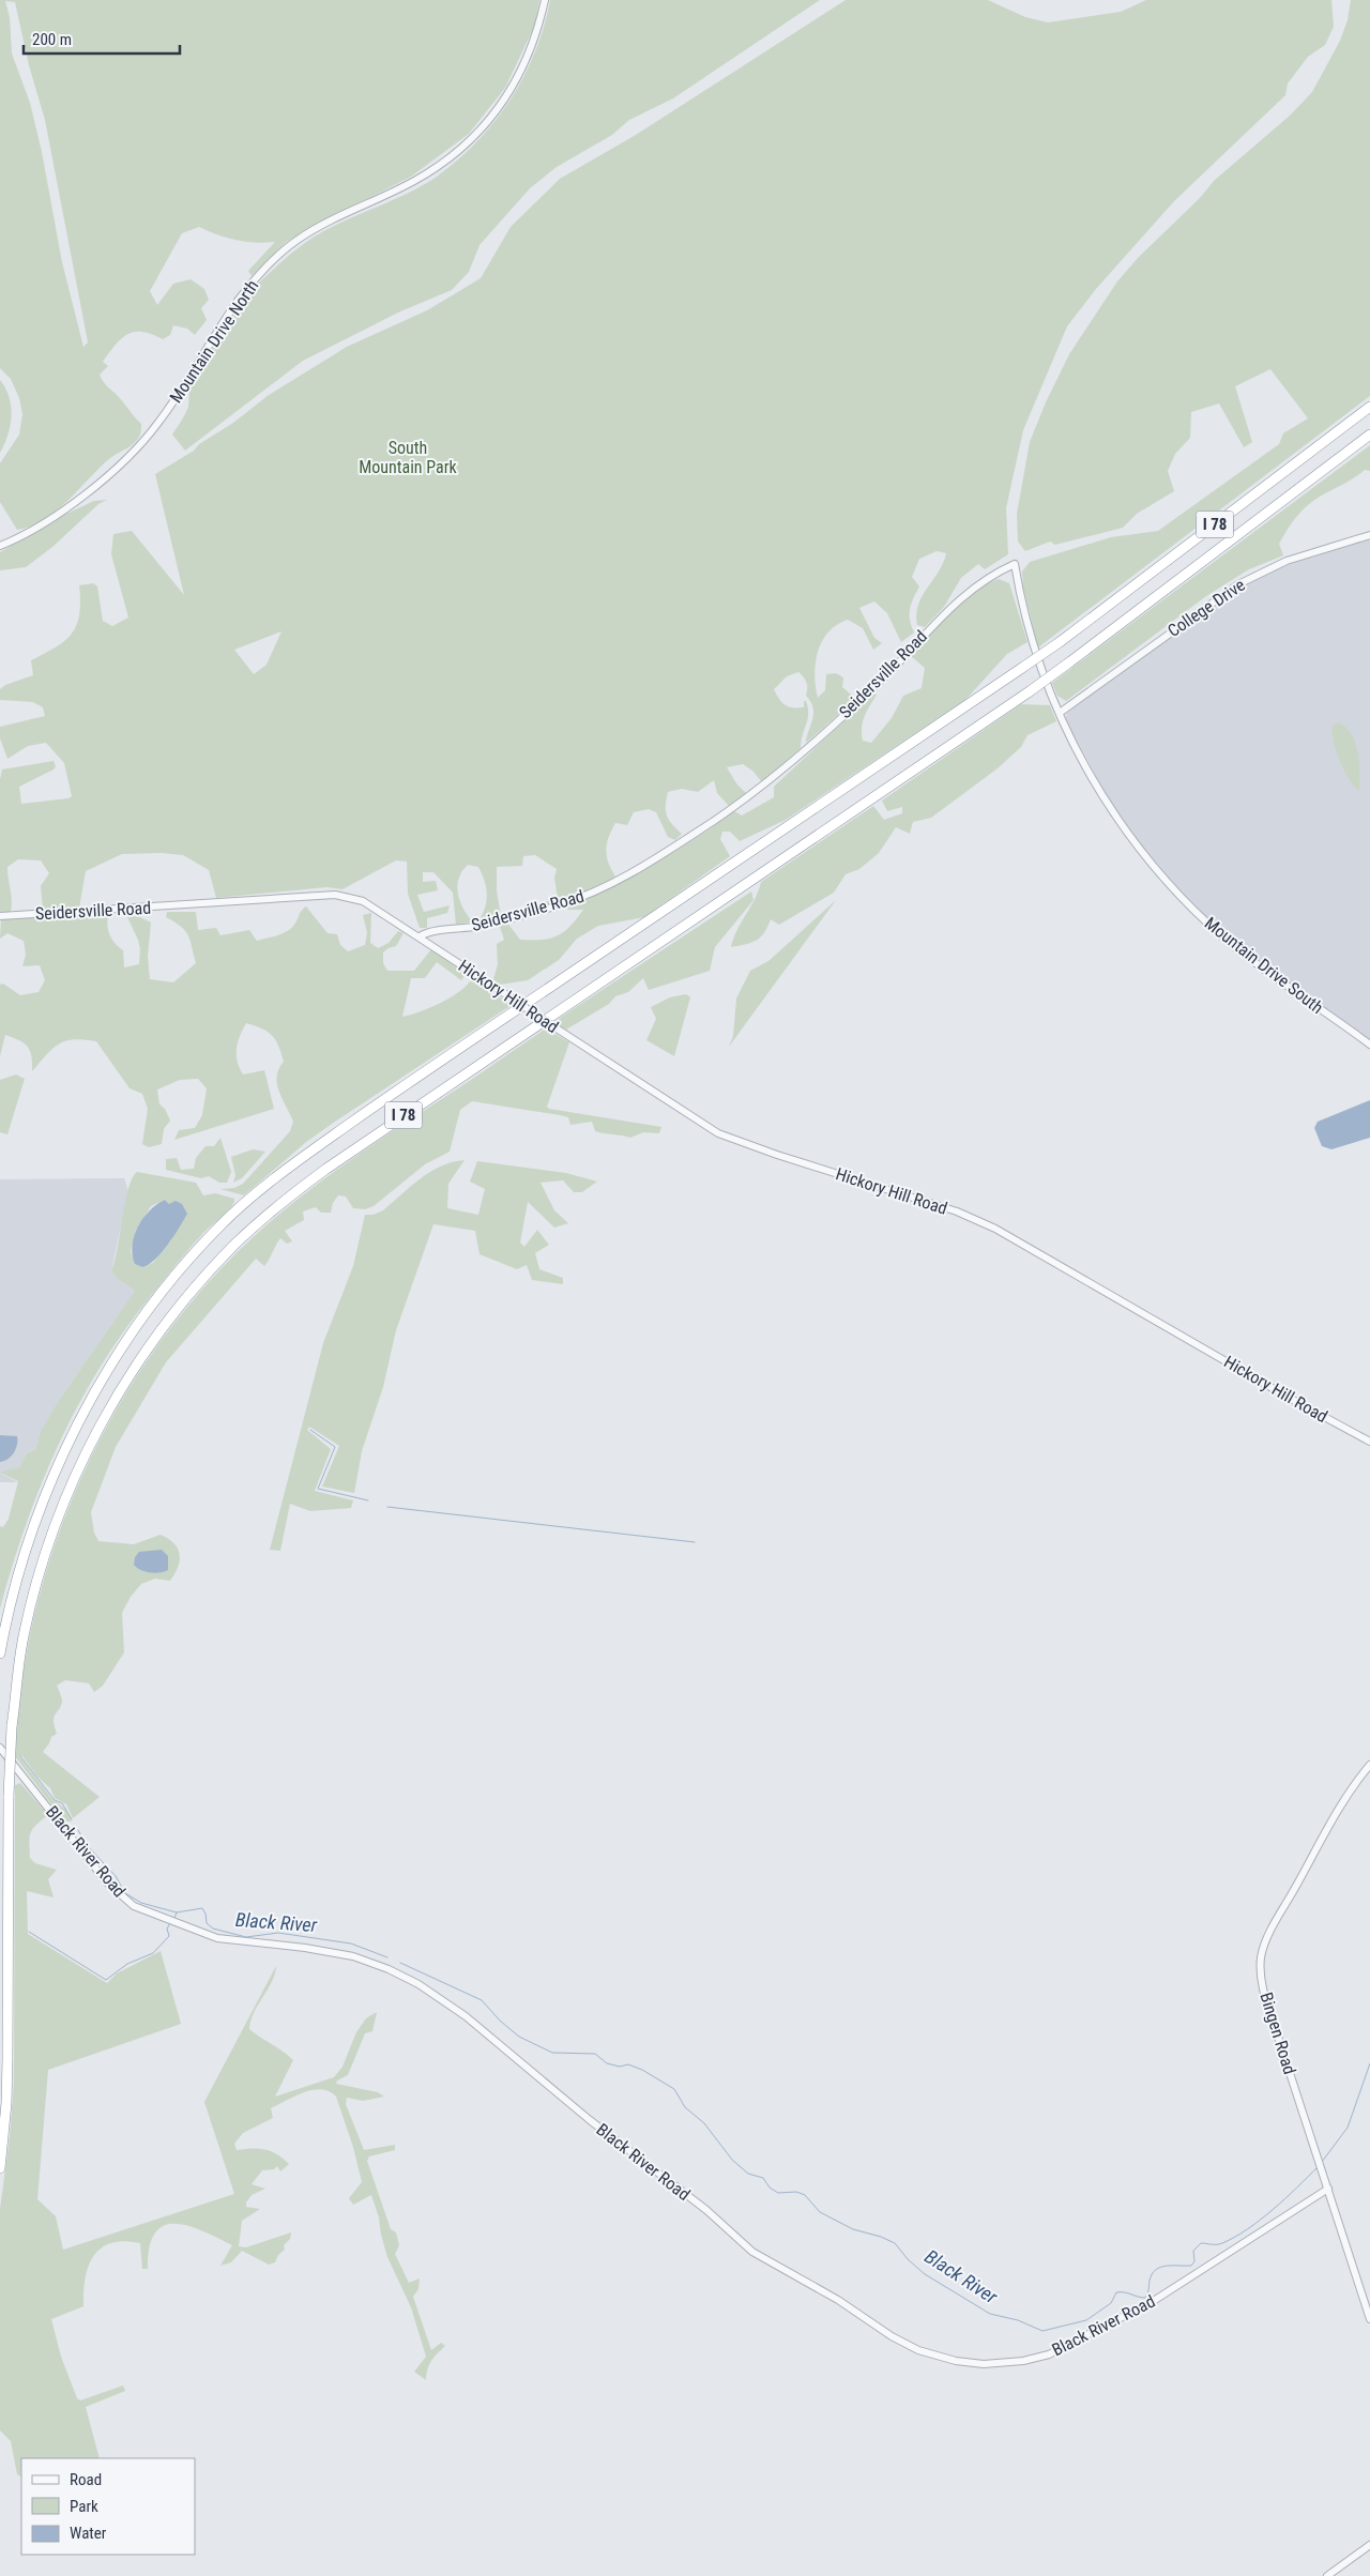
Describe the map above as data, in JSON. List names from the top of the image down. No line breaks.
{"streets":{"highway":["I 78"],"street":["Mountain Drive North","College Drive","Seidersville Road","Mountain Drive South","Hickory Hill Road","Black River Road","Bingen Road"]},"crossings":[["College Drive","Mountain Drive South"],["Seidersville Road","Mountain Drive South"],["Seidersville Road","Hickory Hill Road"],["Black River Road","Bingen Road"]],"water":["Black River"],"parks":["South Mountain Park"],"legend":["Road","Park","Water"],"scale_bar":"200 m"}
